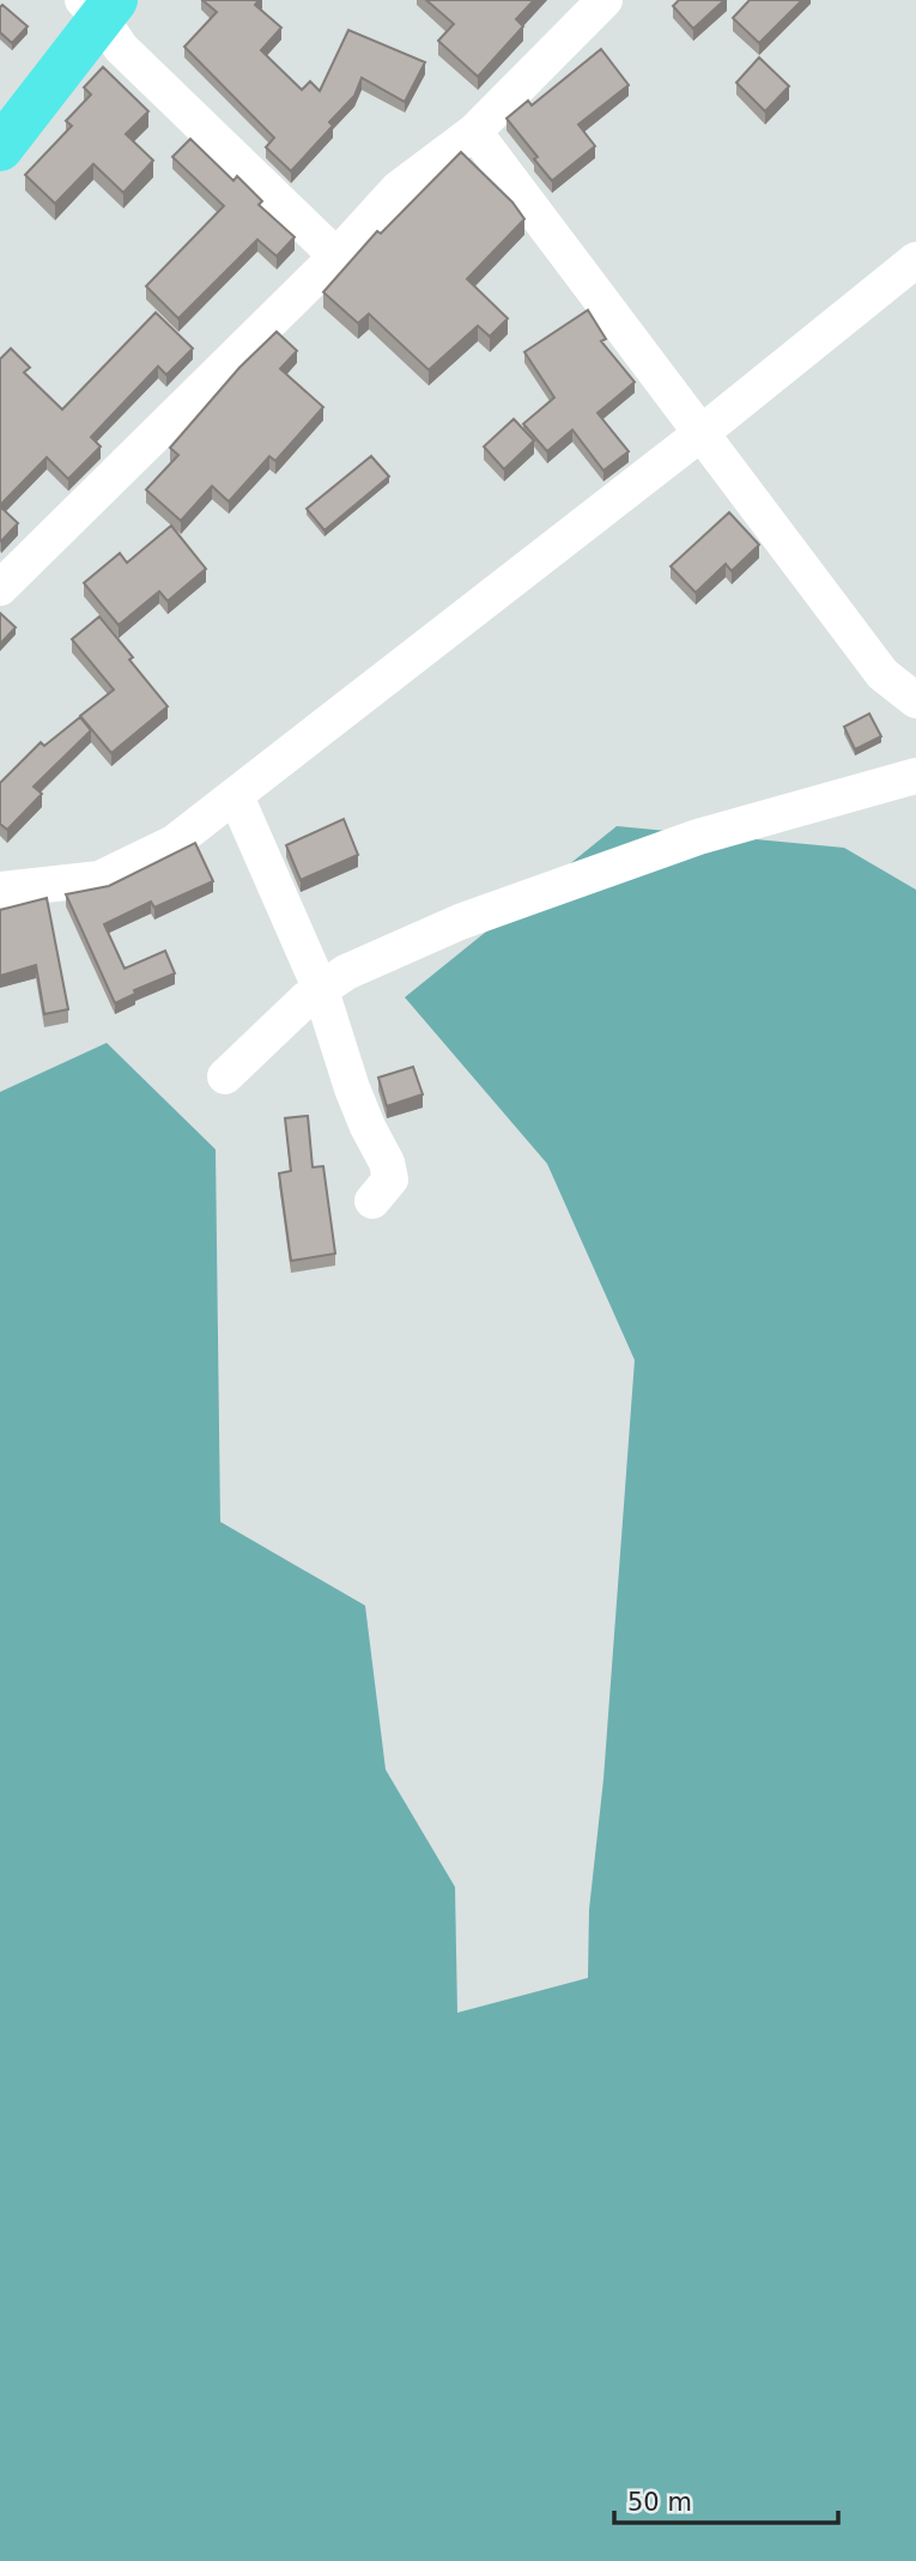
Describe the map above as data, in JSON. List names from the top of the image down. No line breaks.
{"scale_bar":"50 m"}
